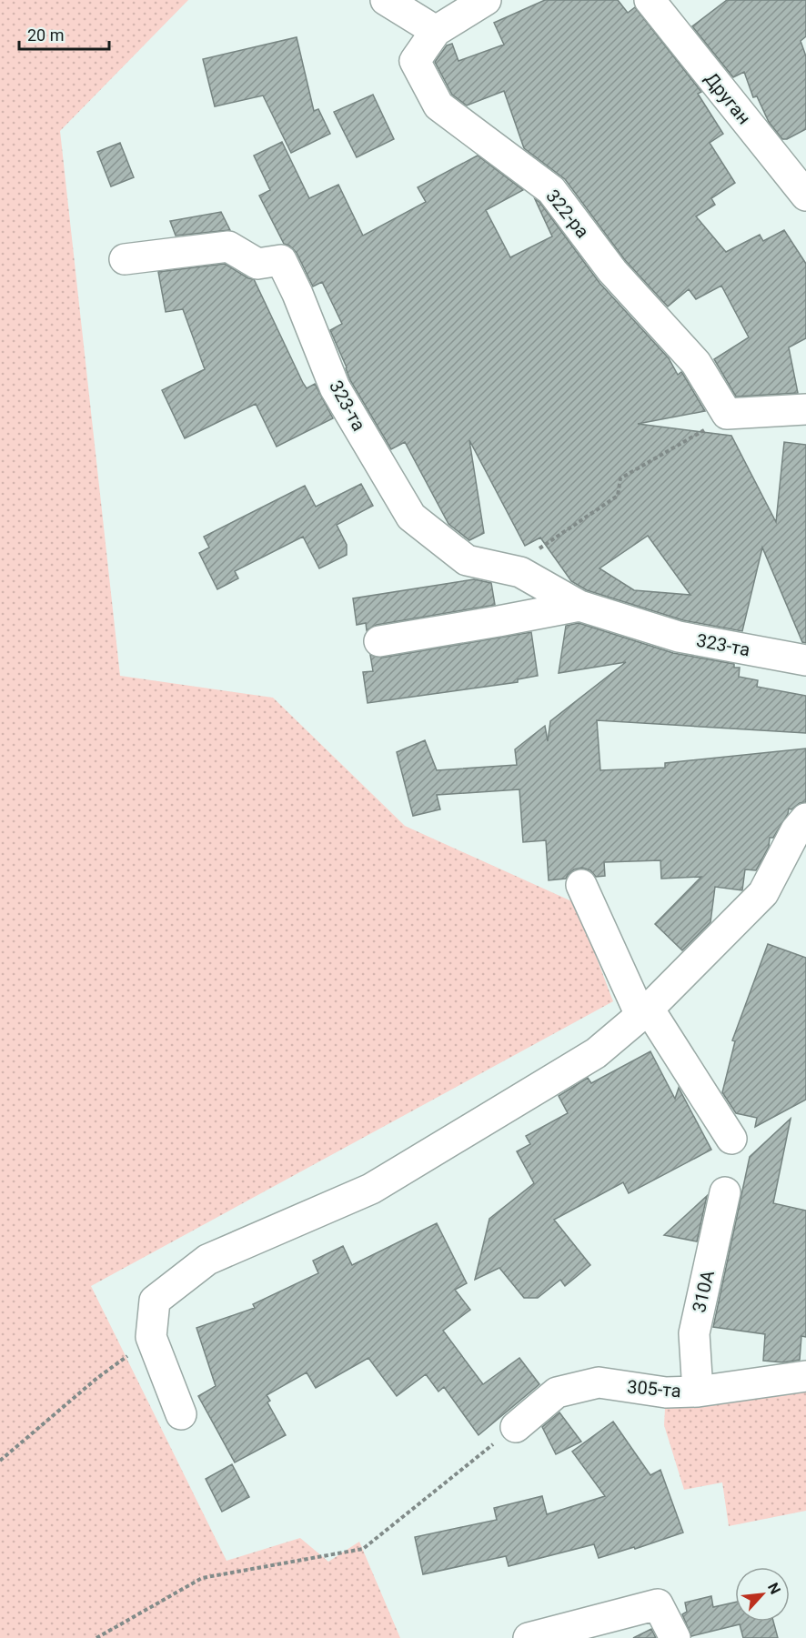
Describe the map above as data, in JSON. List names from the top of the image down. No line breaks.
{"streets":{"street":["Друган","322-ра","323-та","310А","305-та"]},"crossings":[["310А","305-та"]],"scale_bar":"20 m","north":"top right"}
